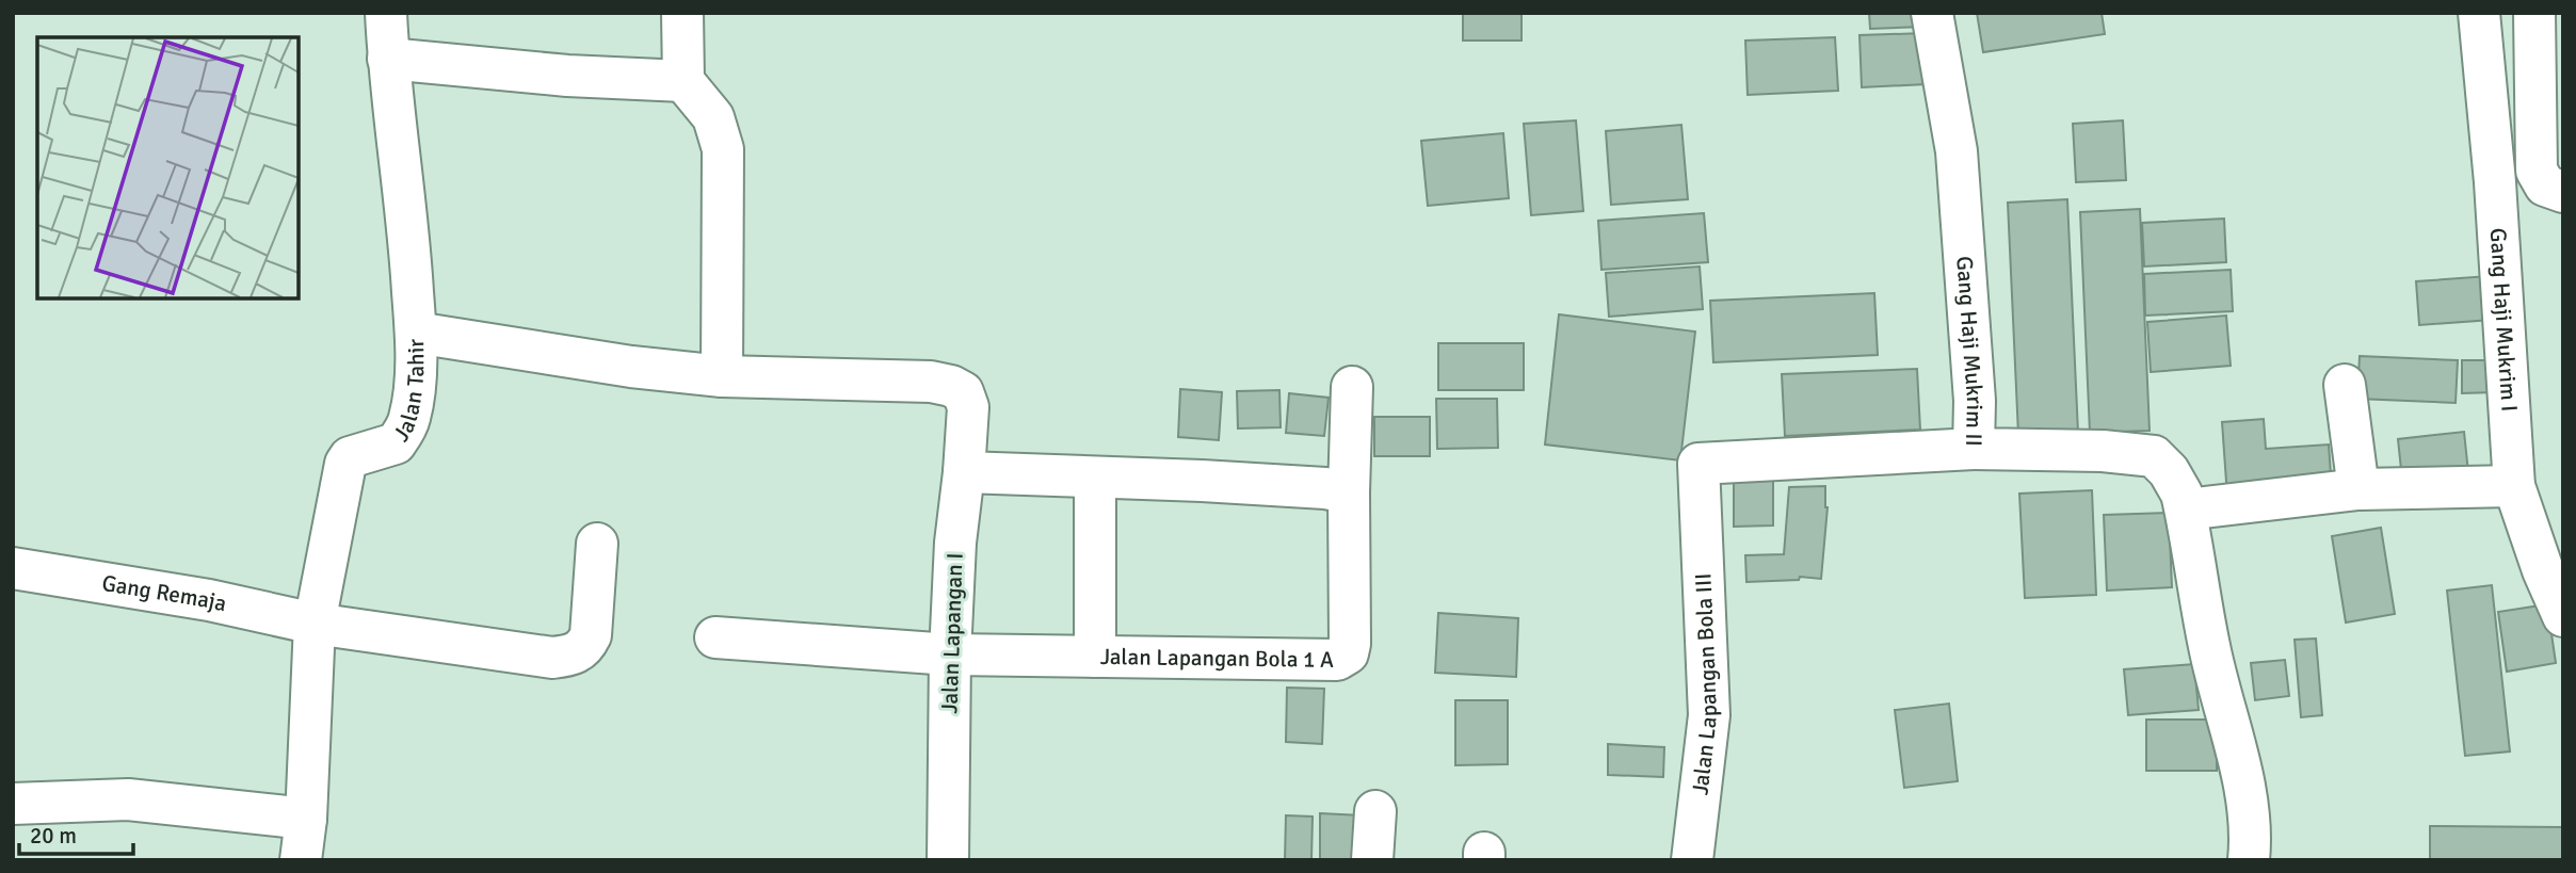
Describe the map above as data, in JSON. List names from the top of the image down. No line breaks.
{"streets":{"street":["Gang Haji Mukrim I","Gang Haji Mukrim II","Jalan Tahir","Gang Remaja","Jalan Lapangan I","Jalan Lapangan Bola 1 A","Jalan Lapangan Bola III"]},"crossings":[["Gang Haji Mukrim II","Jalan Lapangan Bola III"],["Jalan Tahir","Gang Remaja"],["Jalan Lapangan I","Jalan Lapangan Bola 1 A"]],"scale_bar":"20 m"}
